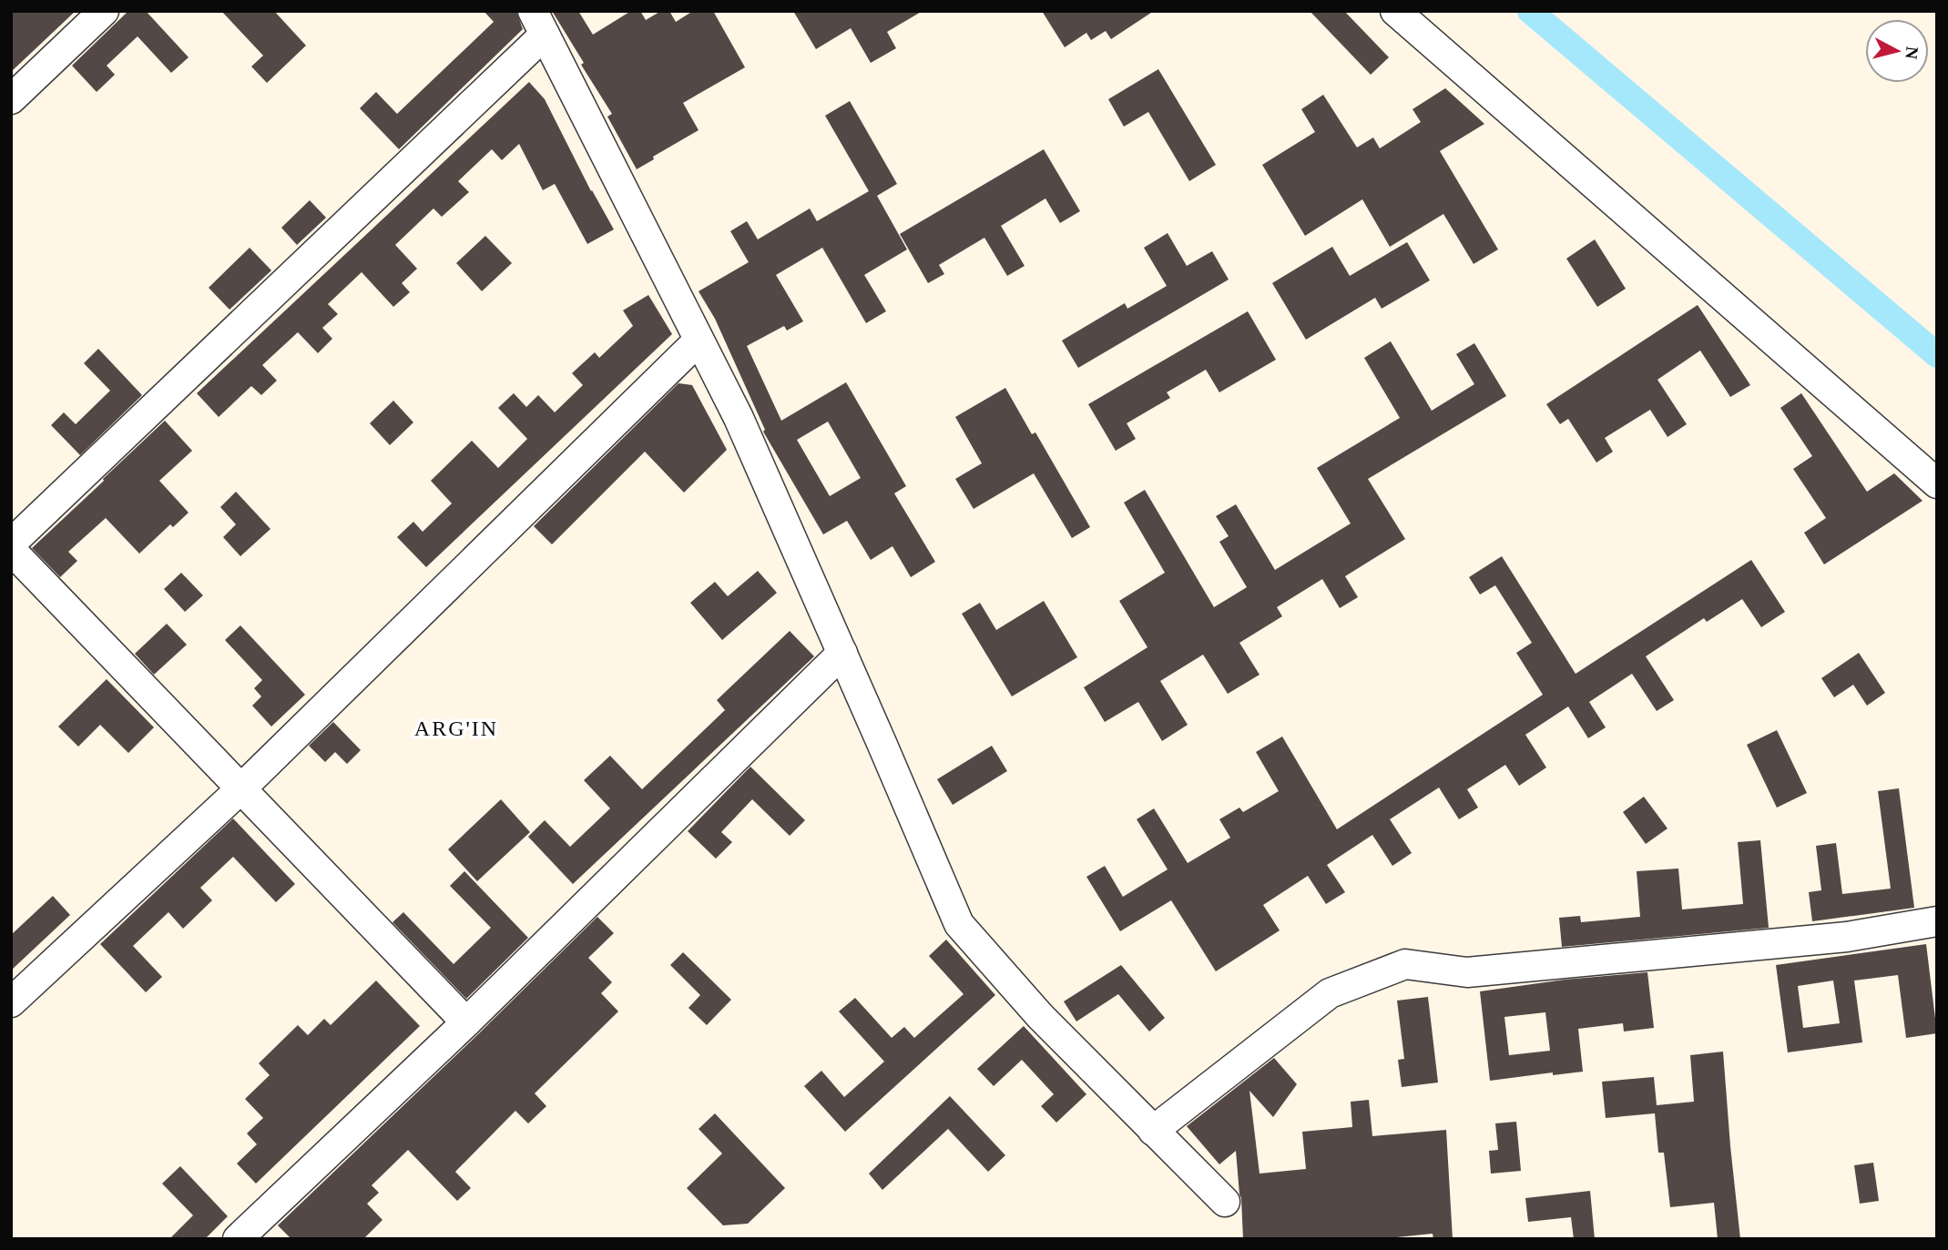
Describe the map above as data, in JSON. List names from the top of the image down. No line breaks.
{"districts":["ARG'IN"],"north":"right"}
